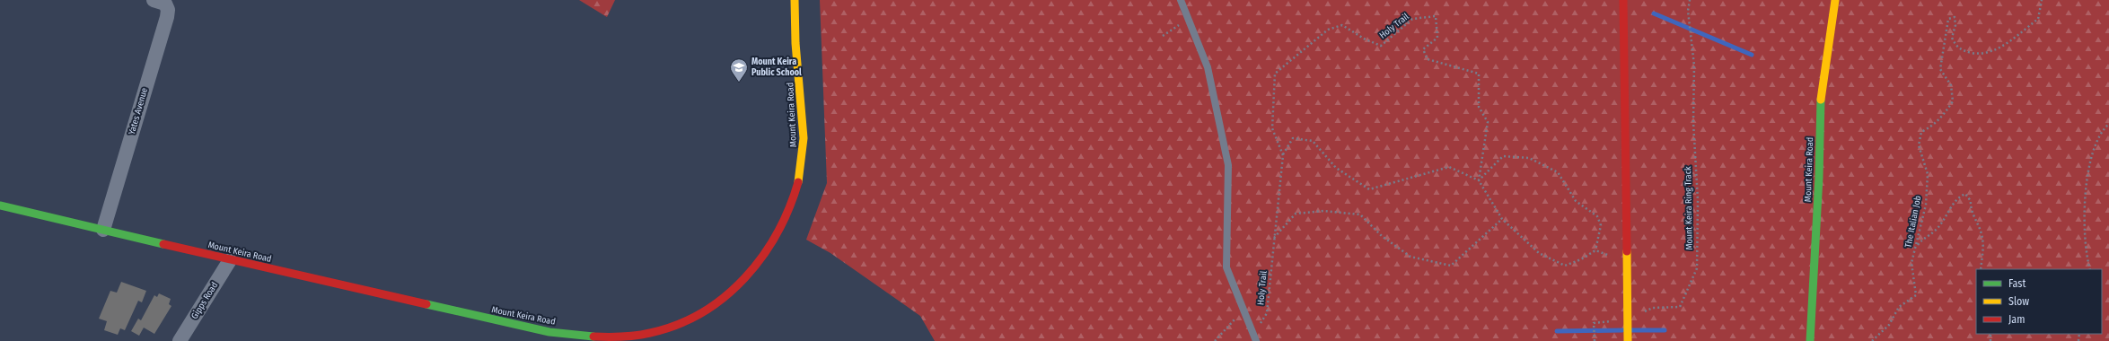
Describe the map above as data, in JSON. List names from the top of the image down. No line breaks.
{"streets":{"main road":["Mount Keira Road"],"street":["Yates Avenue","Gipps Road"],"path":["Holy Trail","Mount Keira Ring Track","The Italian Job"]},"crossings":[["Yates Avenue","Mount Keira Road"],["Mount Keira Road","Gipps Road"]],"places":{"school or university":["Mount Keira Public School"]},"legend":["Fast","Slow","Jam"]}
